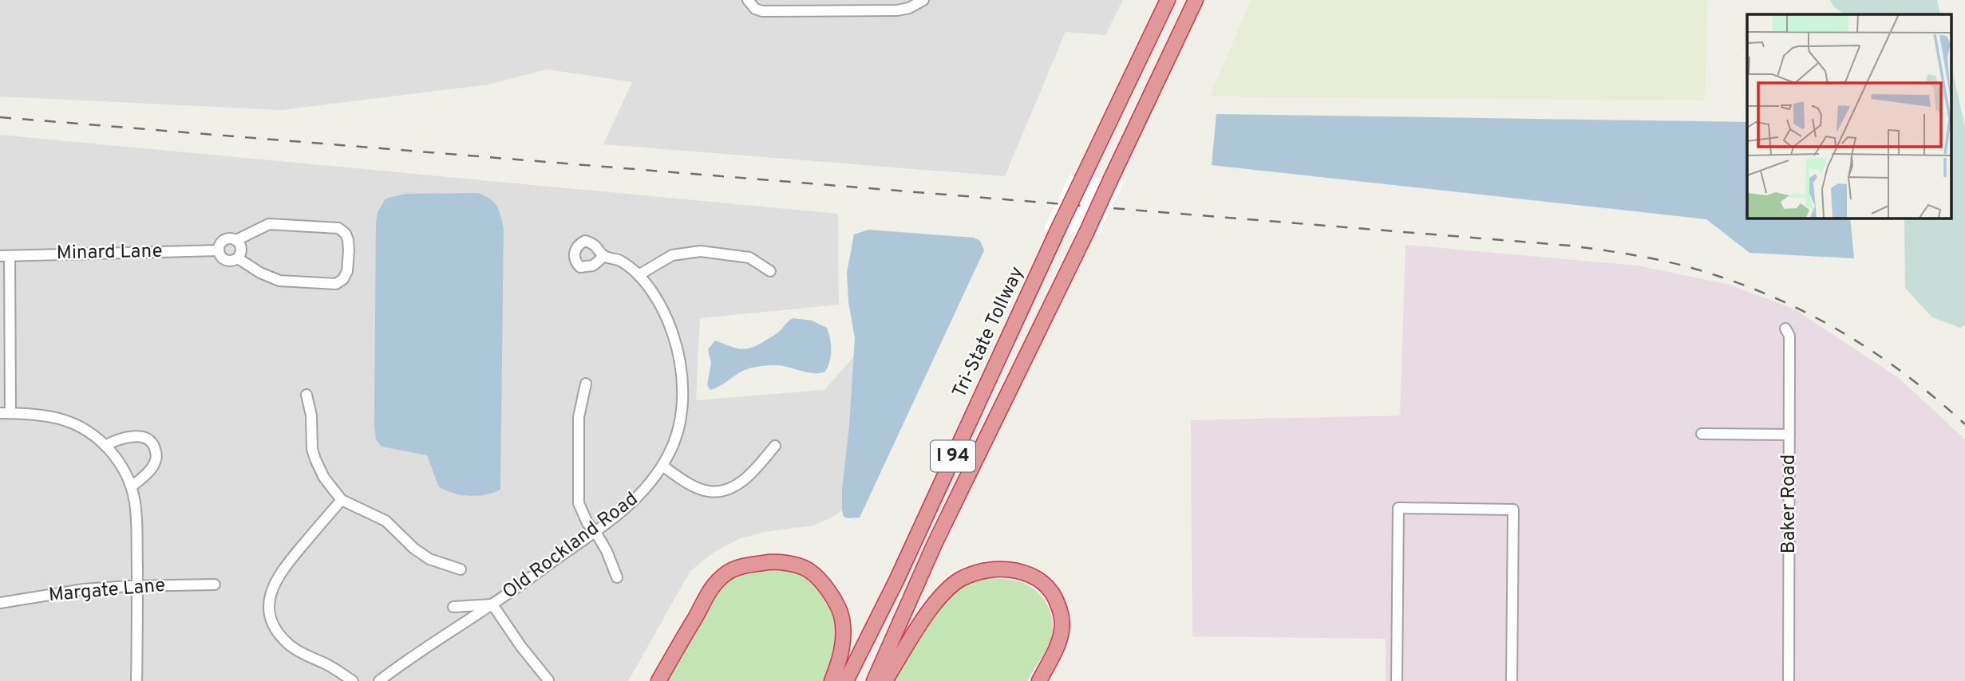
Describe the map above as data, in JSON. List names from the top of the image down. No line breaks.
{"streets":{"highway":["Tri-State Tollway","I 94"],"street":["Minard Lane","Baker Road","Old Rockland Road","Margate Lane"]}}
